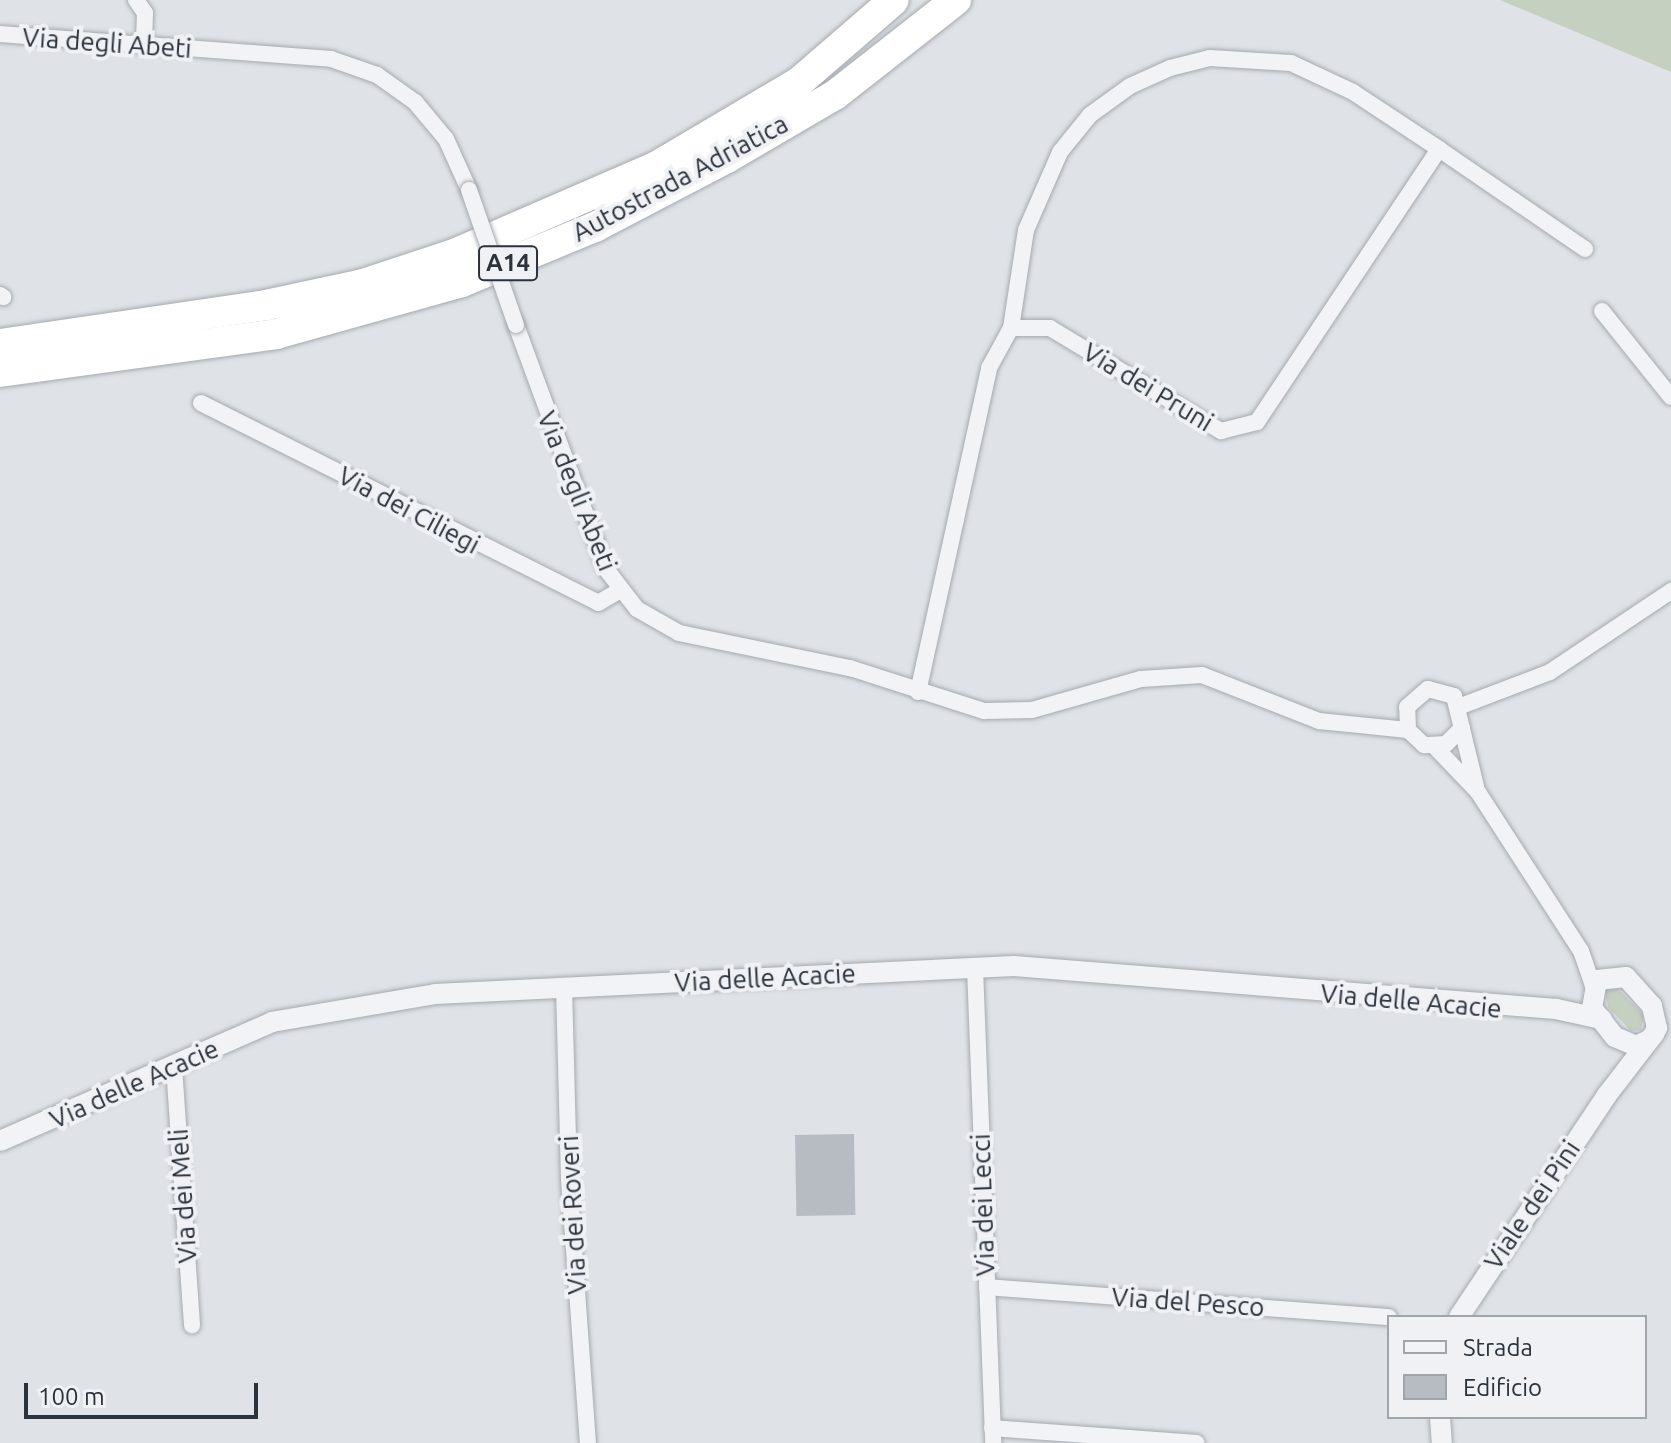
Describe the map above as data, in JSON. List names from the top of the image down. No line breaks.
{"streets":{"highway":["Autostrada Adriatica","A14"],"street":["Via degli Abeti","Via dei Pruni","Via dei Ciliegi","Via delle Acacie","Via dei Meli","Via dei Lecci","Viale dei Pini","Via dei Roveri","Via del Pesco"]},"crossings":[["Via degli Abeti","Via dei Ciliegi"],["Via degli Abeti","Via delle Acacie"],["Via delle Acacie","Via dei Meli"],["Via delle Acacie","Via dei Lecci"],["Via delle Acacie","Via dei Roveri"],["Via dei Lecci","Via del Pesco"]],"legend":["Strada","Edificio"],"scale_bar":"100 m"}
